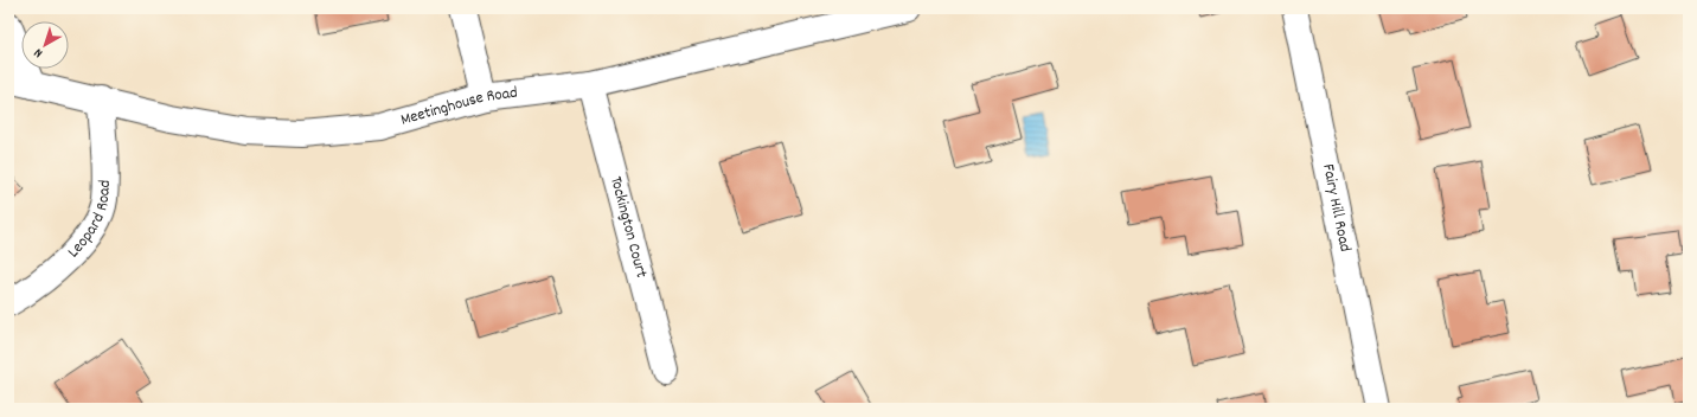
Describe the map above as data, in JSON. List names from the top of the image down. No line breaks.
{"streets":{"street":["Meetinghouse Road","Fairy Hill Road","Leopard Road","Tockington Court"]},"crossings":[["Meetinghouse Road","Leopard Road"],["Meetinghouse Road","Tockington Court"]],"north":"bottom left"}
